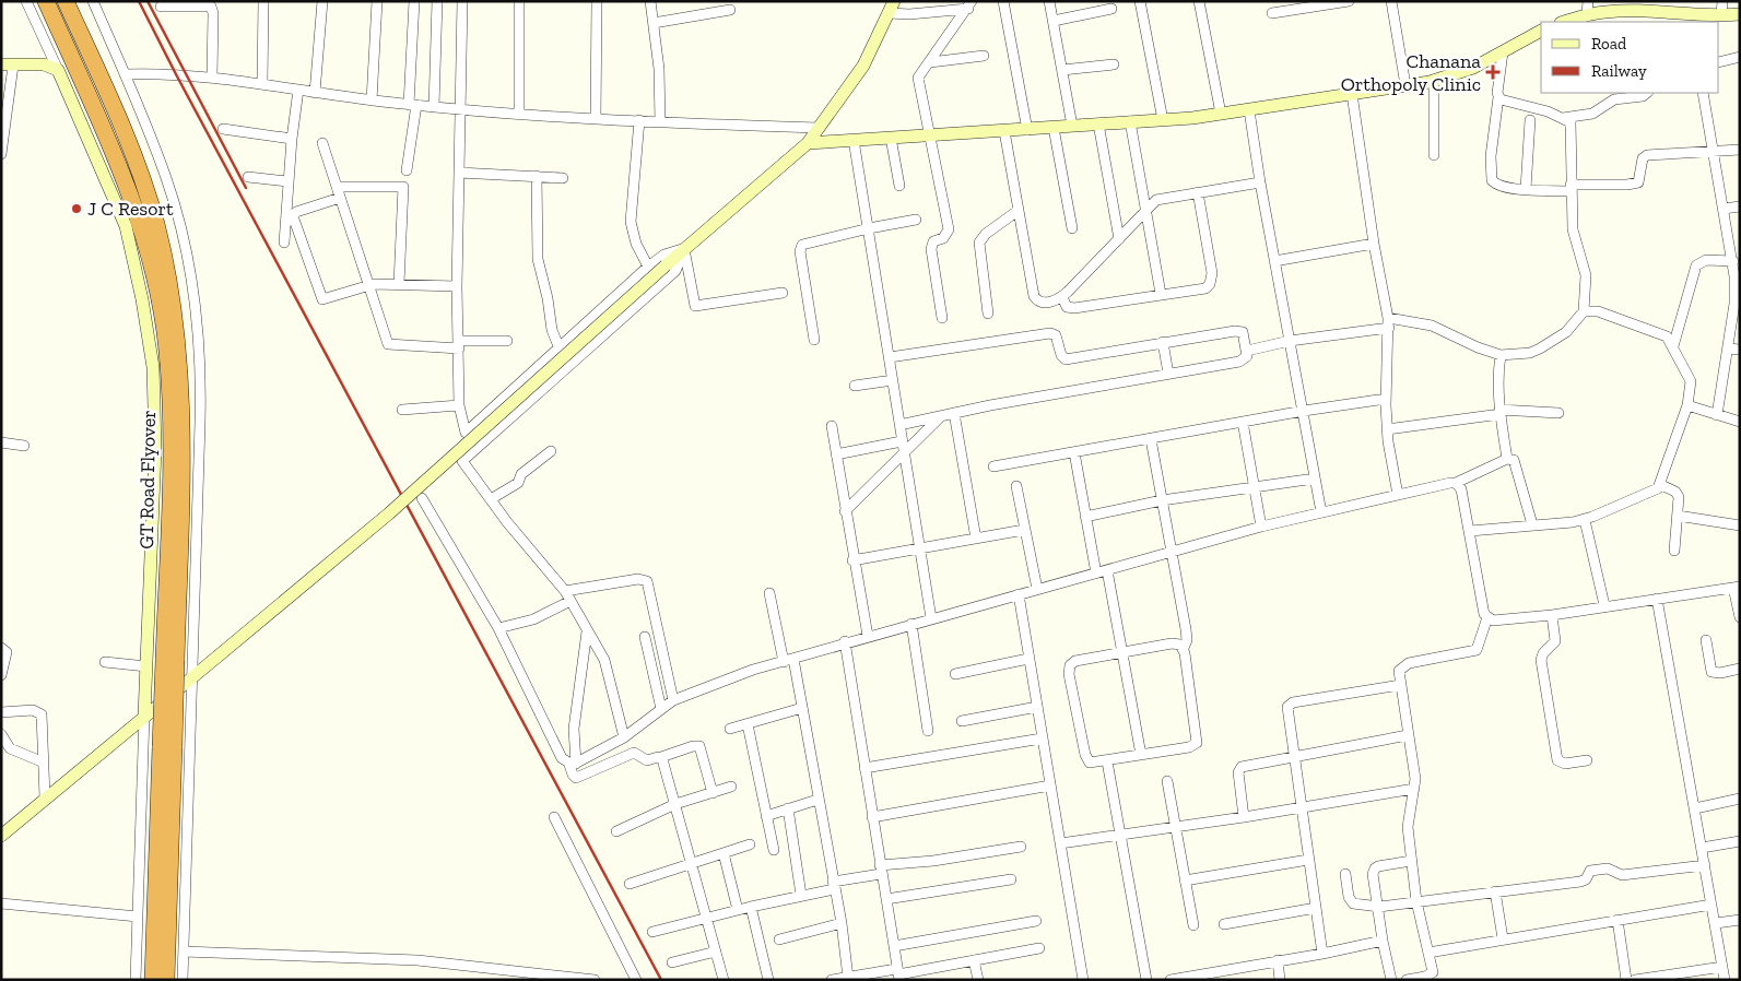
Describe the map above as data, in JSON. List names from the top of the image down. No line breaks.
{"streets":{"highway":["GT Road Flyover"]},"places":{"health":["Chanana Orthopoly Clinic"],"other":["J C Resort"]},"legend":["Road","Railway"]}
